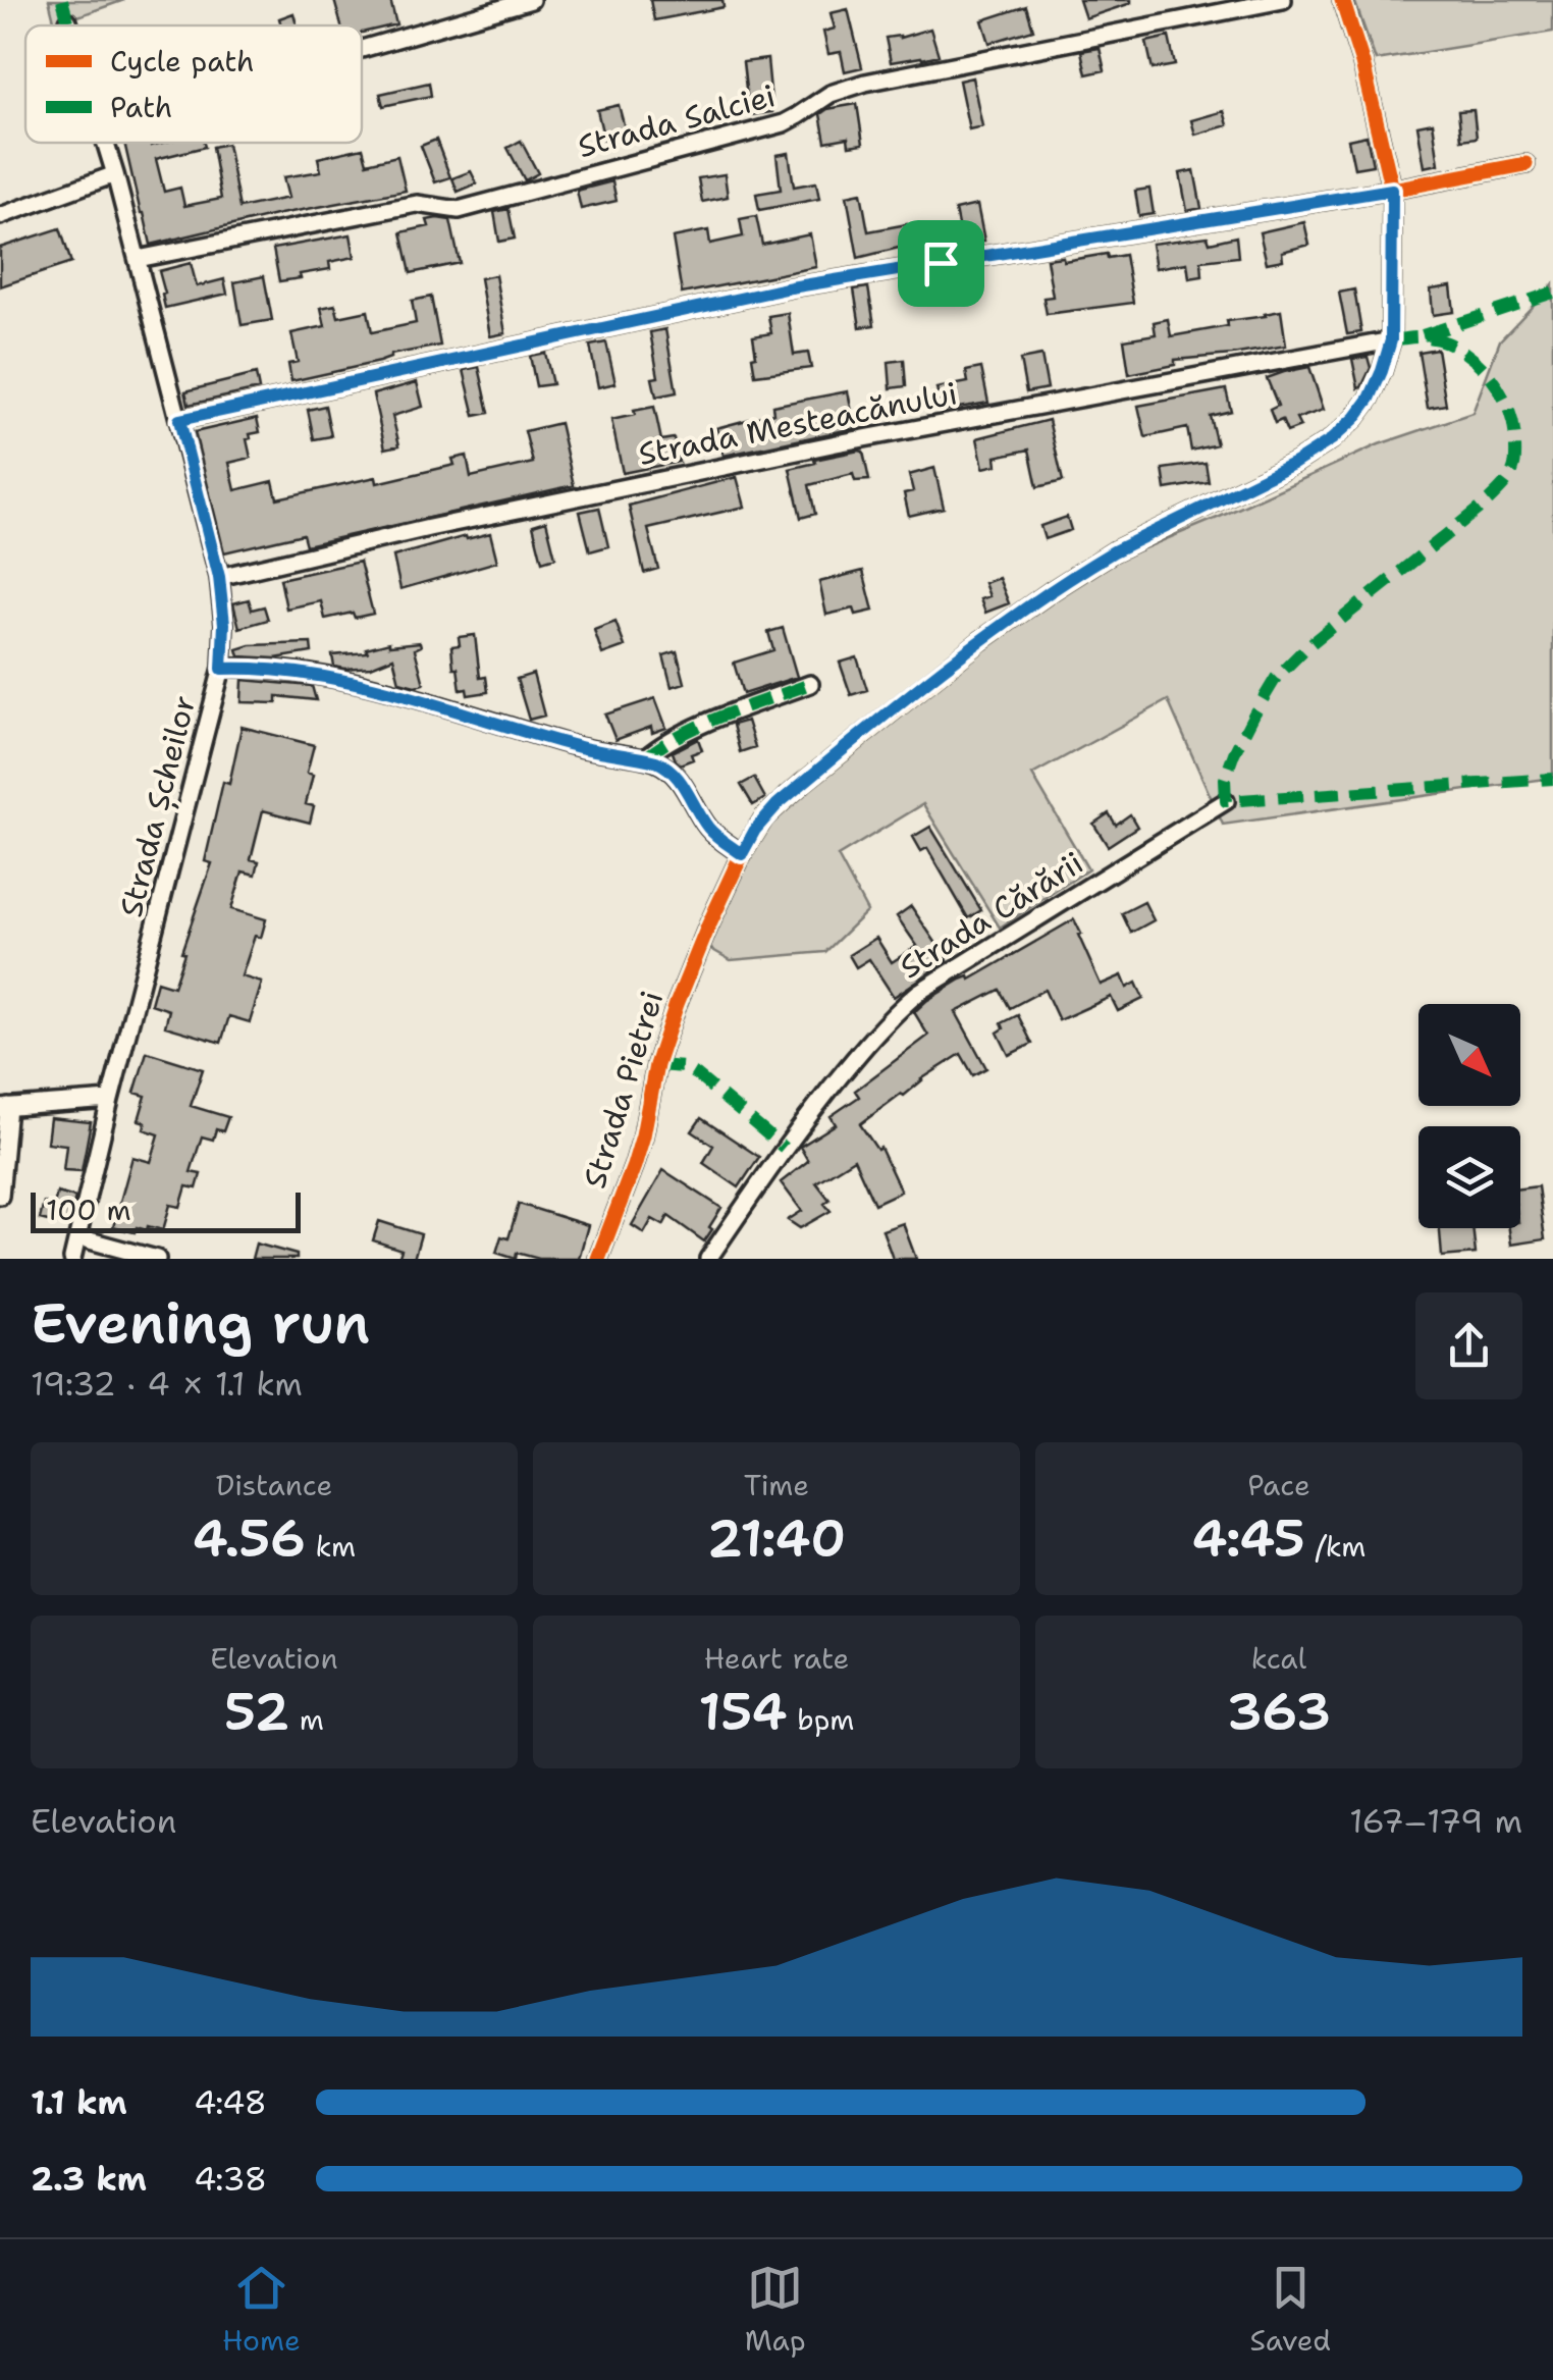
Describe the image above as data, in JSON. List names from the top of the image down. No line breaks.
{"streets":{"street":["Strada Salciei","Strada Mesteacănului","Strada Șcheilor","Strada Cărării","Strada Pietrei"]},"crossings":[["Strada Salciei","Strada Șcheilor"],["Strada Mesteacănului","Strada Șcheilor"],["Strada Mesteacănului","Strada Pietrei"]],"legend":["Cycle path","Path"],"scale_bar":"100 m","north":"bottom right","page":{"scale":"100 m","heading":["Evening run","19:32 · 4 × 1.1 km"],"stats":[["Distance","4.56 km"],["Time","21:40"],["Pace","4:45 /km"],["Elevation","52 m"],["Heart rate","154 bpm"],["kcal","363"]],"chart":["Elevation","167–179 m"],"list":[{"name":"1.1 km","note":"4:48"},{"name":"2.3 km","note":"4:38"}],"tabs":["Home","Map","Saved"]}}
